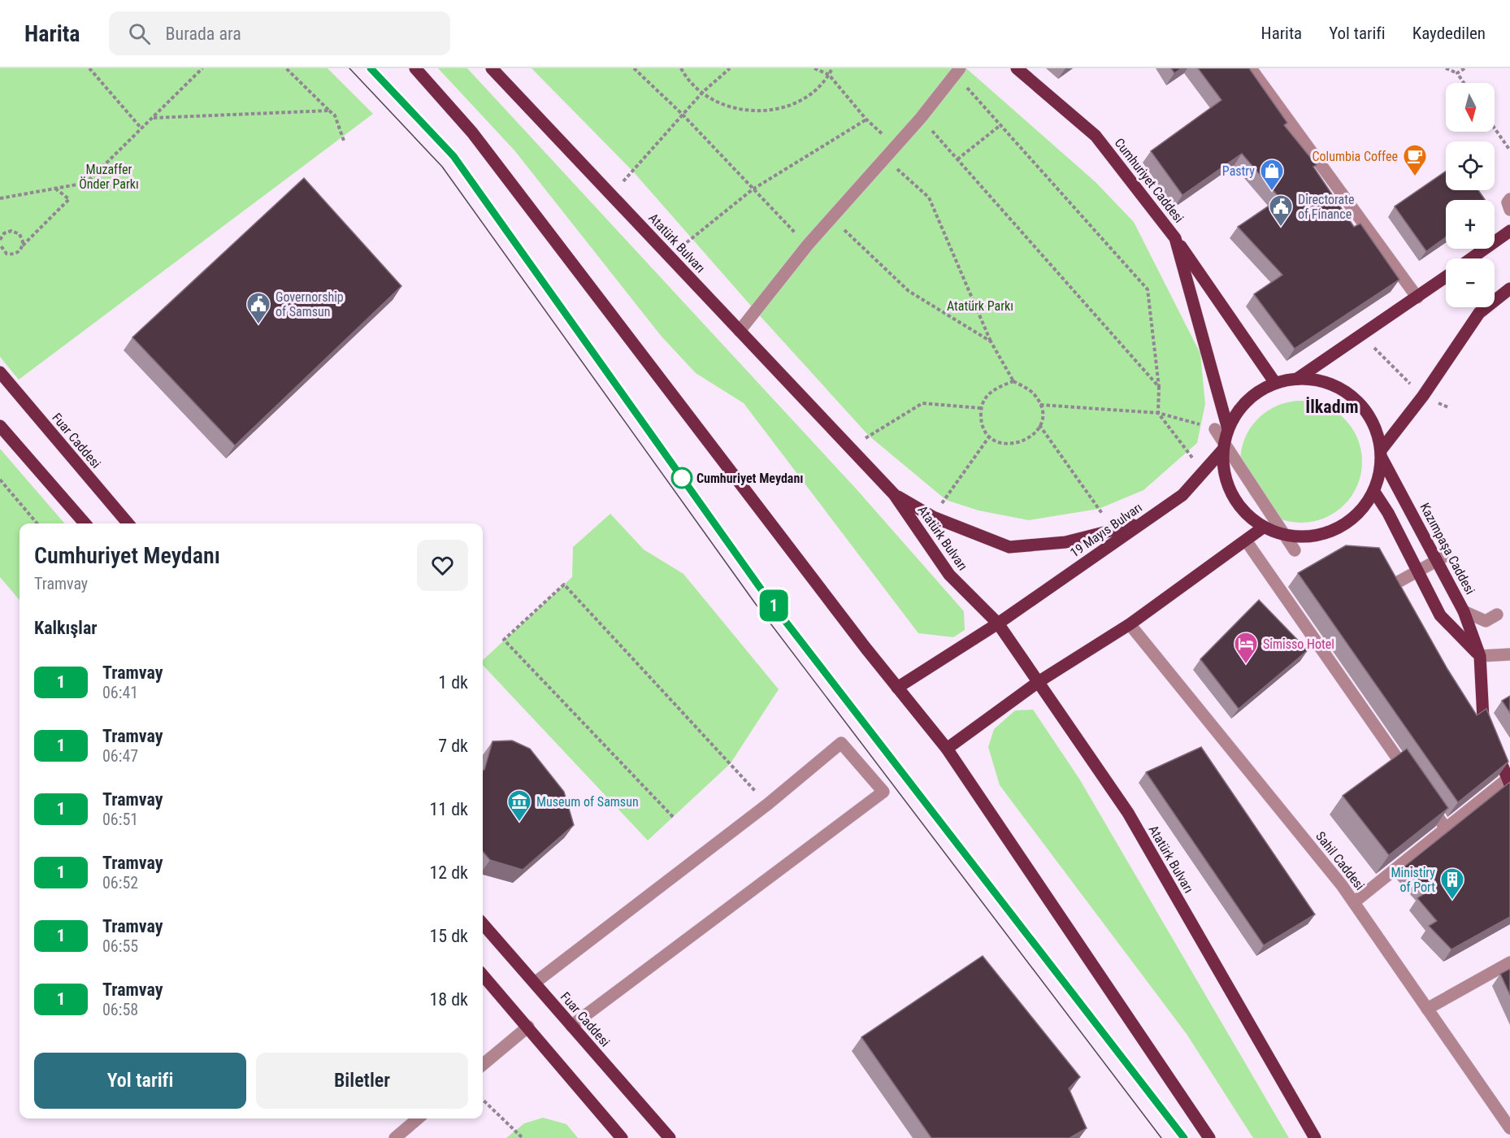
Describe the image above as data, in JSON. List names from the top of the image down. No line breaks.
{"streets":{"main road":["Cumhuriyet Caddesi","Atatürk Bulvarı","Fuar Caddesi","19 Mayıs Bulvarı","Kazımpaşa Caddesi"],"street":["Sahil Caddesi"]},"crossings":[["Cumhuriyet Caddesi","19 Mayıs Bulvarı"],["Cumhuriyet Caddesi","Kazımpaşa Caddesi"],["Atatürk Bulvarı","19 Mayıs Bulvarı"],["19 Mayıs Bulvarı","Kazımpaşa Caddesi"]],"districts":["İlkadım"],"parks":["Muzaffer Önder Parkı","Atatürk Parkı"],"places":{"cafe":["Columbia Coffee"],"shop":["Pastry"],"public building":["Directorate of Finance","Governorship of Samsun"],"other":["Cumhuriyet Meydanı"],"hotel":["Simisso Hotel"],"museum":["Museum of Samsun"],"building":["Ministiry of Port"]},"lines":["tram line 1"],"north":"bottom","page":{"header":"Harita","search":"Burada ara","nav":["Harita","Yol tarifi","Kaydedilen"],"on_map":"1","map_buttons":["+","−"],"heading":[["Cumhuriyet Meydanı","Tramvay"],"Kalkışlar"],"list":[{"mark":"1","name":"Tramvay","note":"06:41","value":"1 dk"},{"mark":"1","name":"Tramvay","note":"06:47","value":"7 dk"},{"mark":"1","name":"Tramvay","note":"06:51","value":"11 dk"},{"mark":"1","name":"Tramvay","note":"06:52","value":"12 dk"},{"mark":"1","name":"Tramvay","note":"06:55","value":"15 dk"},{"mark":"1","name":"Tramvay","note":"06:58","value":"18 dk"}],"buttons":["Yol tarifi","Biletler"]}}
